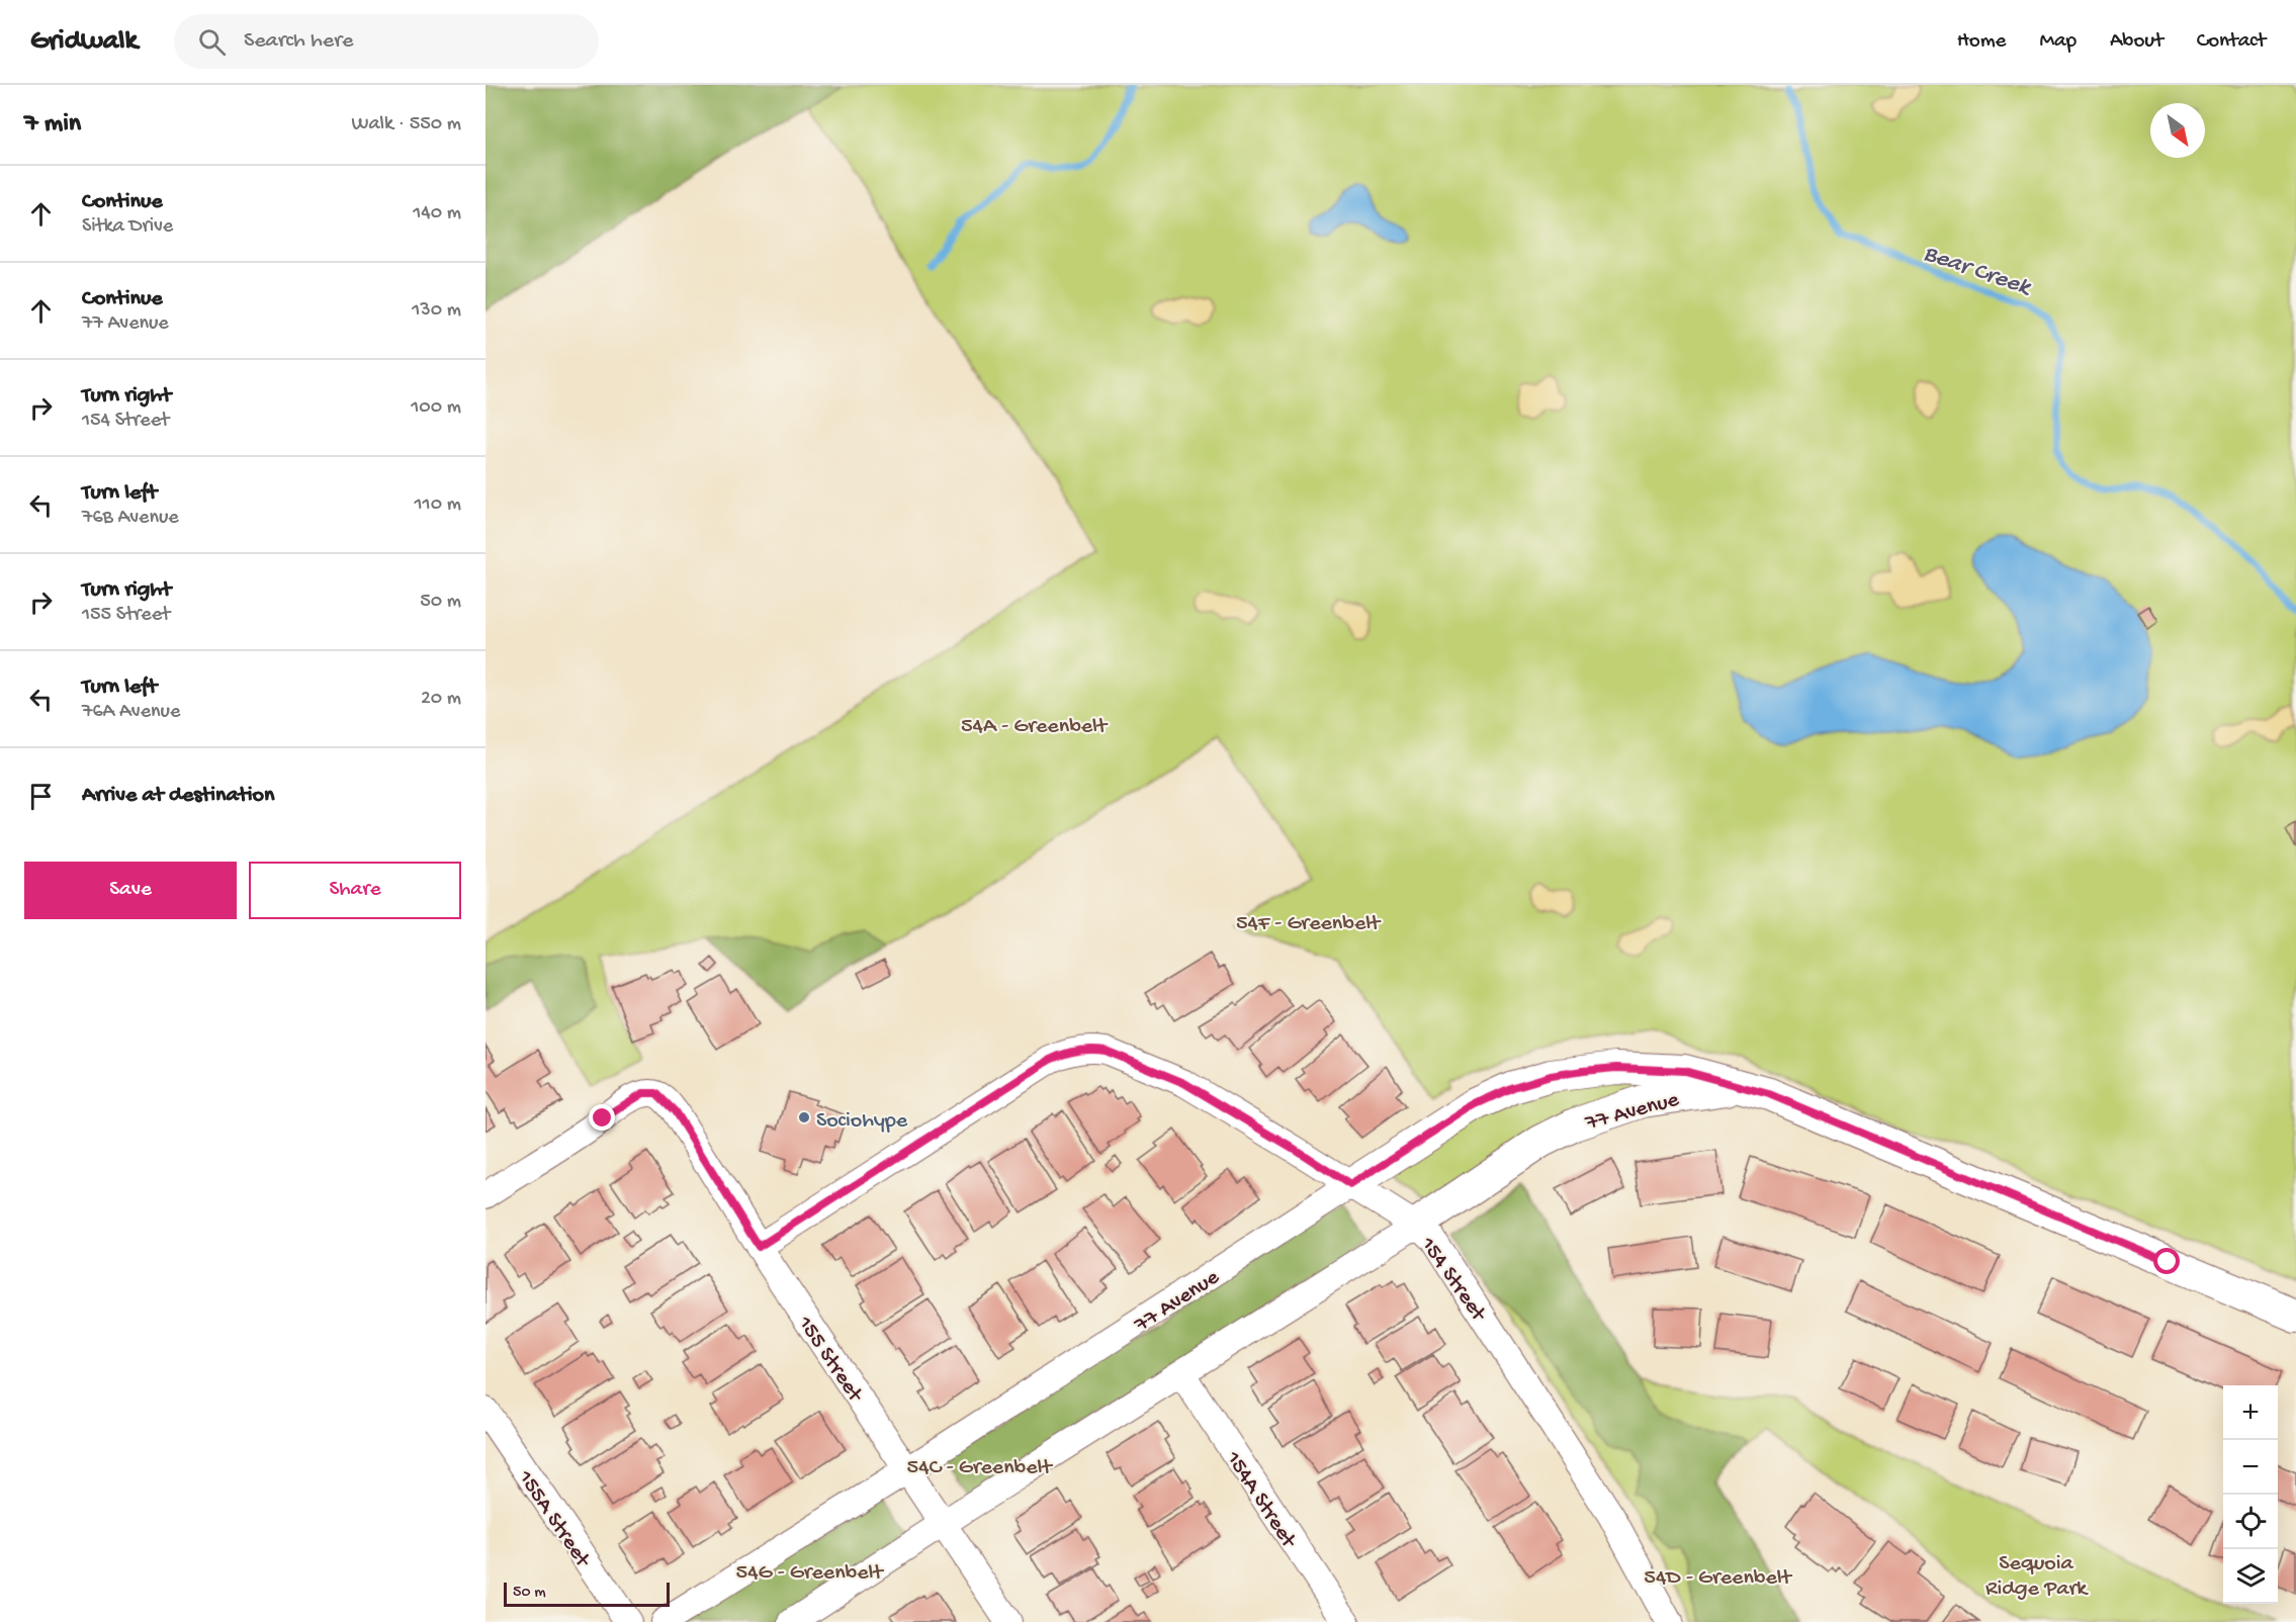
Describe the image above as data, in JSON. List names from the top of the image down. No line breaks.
{"streets":{"street":["77 Avenue","154 Street","155 Street","154A Street","155A Street"]},"crossings":[["77 Avenue","154 Street"],["77 Avenue","155 Street"],["77 Avenue","154A Street"],["154 Street","155 Street"]],"water":["Bear Creek"],"parks":["54A - Greenbelt","54F - Greenbelt","54C - Greenbelt","Sequoia Ridge Park","54G - Greenbelt","54D - Greenbelt"],"places":["Sociohype"],"scale_bar":"50 m","north":"bottom right","page":{"header":"Gridwalk","search":"Search here","nav":["Home","Map","About","Contact"],"heading":["7 min","Walk · 550 m"],"list":[["Continue","Sitka Drive","140 m"],["Continue","77 Avenue","130 m"],["Turn right","154 Street","100 m"],["Turn left","76B Avenue","110 m"],["Turn right","155 Street","50 m"],["Turn left","76A Avenue","20 m"],"Arrive at destination"],"buttons":["Save","Share"],"map_buttons":["+","−"],"scale":"50 m"}}
